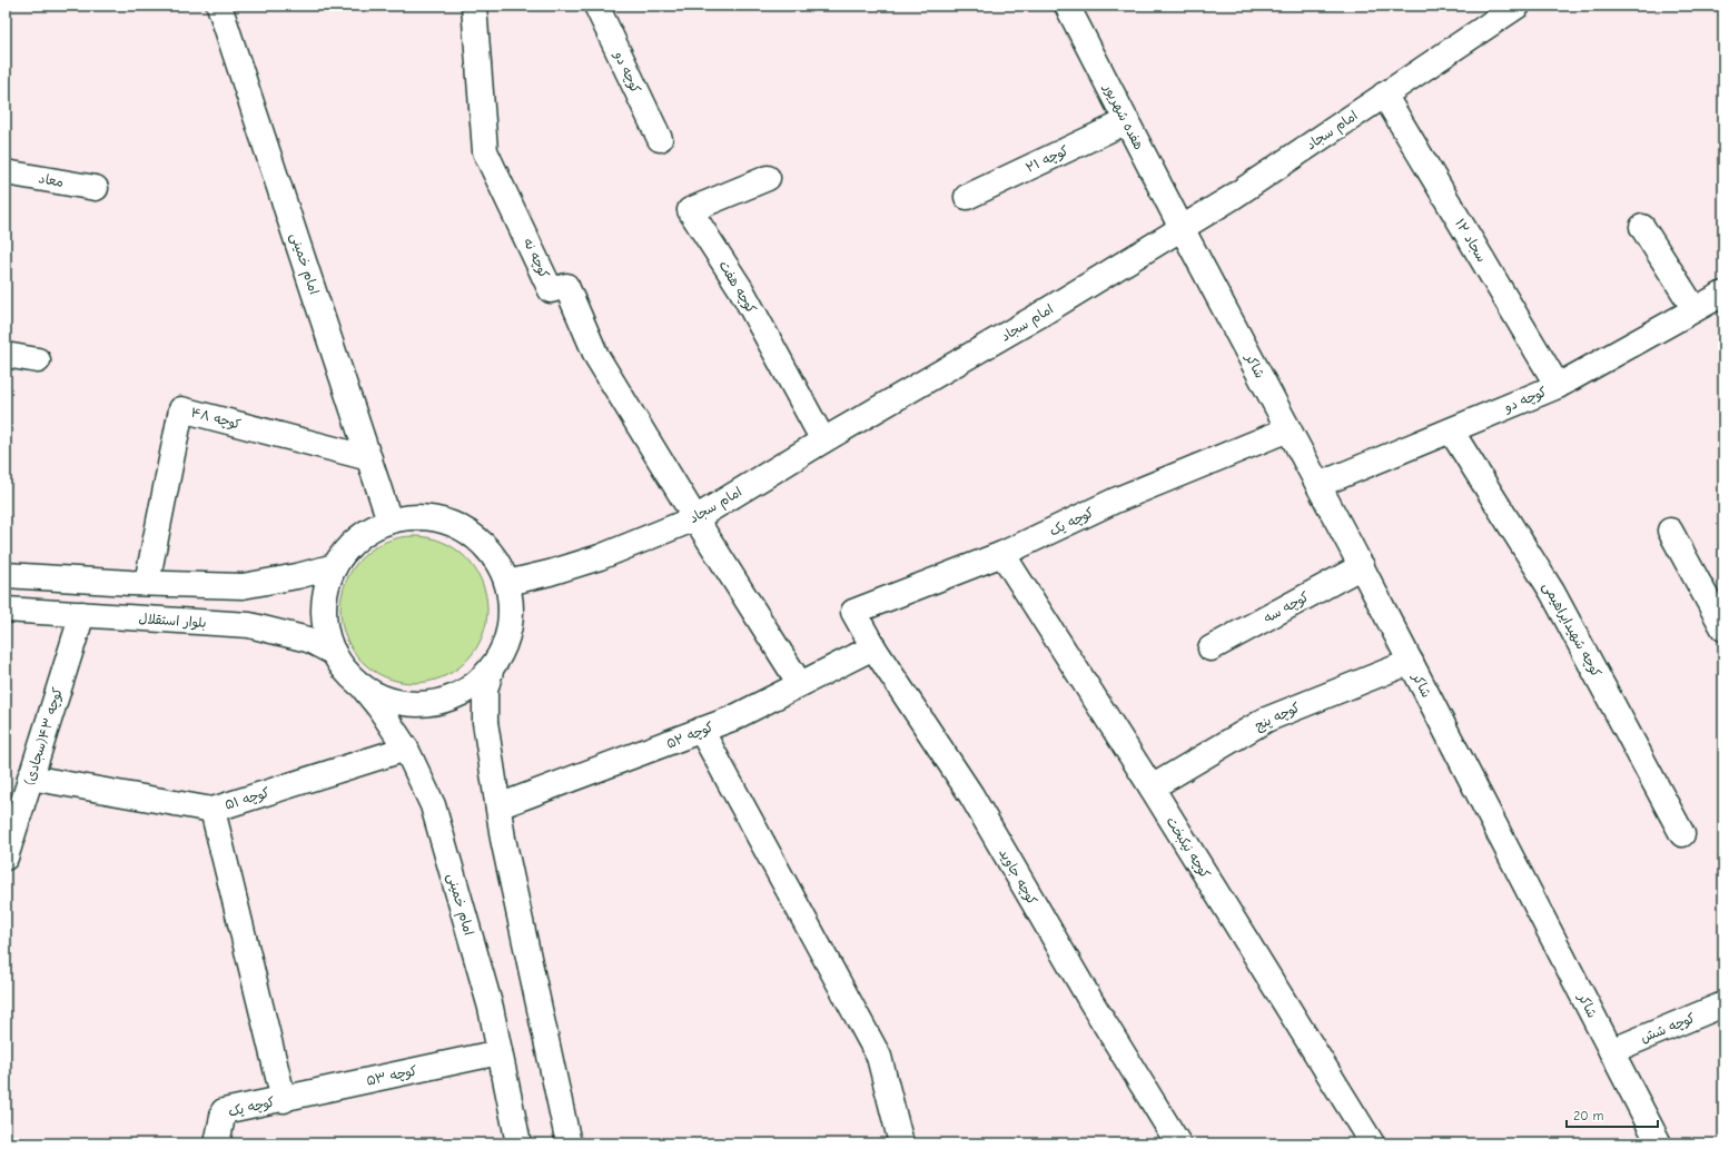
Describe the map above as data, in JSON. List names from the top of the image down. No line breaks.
{"streets":{"street":["کوچه دو","هفده شهریور","امام سجاد","کوچه ۲۱","معاد","سجاد ۱۲","کوچه نه","امام خمینی","کوچه هفت","شاکر","کوچه ۴۸","کوچه یک","کوچه سه","بلوار استقلال","کوچه شهیدایراهیمی","کوچه پنج","کوچه ۵۲","کوچه ۴۳(سجادی)","کوچه ۵۱","کوچه نیکبخت","کوچه جاوید","کوچه شش","کوچه ۵۳"]},"crossings":[["کوچه دو","سجاد ۱۲"],["کوچه دو","شاکر"],["کوچه دو","کوچه شهیدایراهیمی"],["هفده شهریور","امام سجاد"],["هفده شهریور","کوچه ۲۱"],["هفده شهریور","شاکر"],["امام سجاد","سجاد ۱۲"],["امام سجاد","کوچه نه"],["امام سجاد","کوچه هفت"],["امام سجاد","شاکر"],["امام خمینی","کوچه ۴۸"],["امام خمینی","کوچه ۵۱"],["امام خمینی","کوچه ۵۳"],["شاکر","کوچه یک"],["شاکر","کوچه سه"],["شاکر","کوچه پنج"],["شاکر","کوچه شش"],["کوچه یک","کوچه نیکبخت"],["کوچه یک","کوچه جاوید"],["کوچه یک","کوچه ۵۳"],["بلوار استقلال","کوچه ۴۳(سجادی)"],["کوچه پنج","کوچه نیکبخت"],["کوچه ۵۲","کوچه جاوید"],["کوچه ۴۳(سجادی)","کوچه ۵۱"]],"scale_bar":"20 m"}
